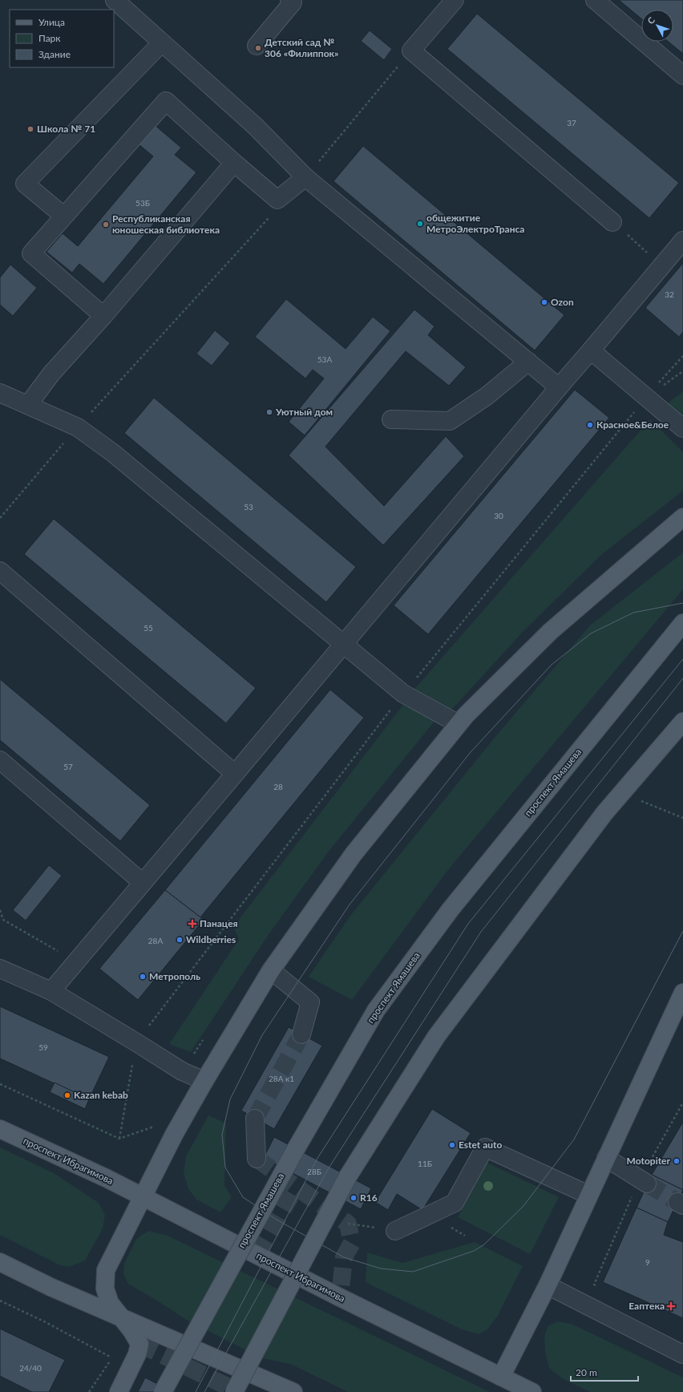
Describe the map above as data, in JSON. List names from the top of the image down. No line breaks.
{"streets":{"main road":["проспект Ямашева","проспект Ибрагимова"]},"places":{"other":["Детский сад № 306 «Филиппок»","Школа № 71","общежитие МетроЭлектроТранса","Республиканская юношеская библиотека","Ozon","Уютный дом","Красное&Белое","Wildberries","Метрополь","Kazan kebab","Estet auto","Motopiter","R16"],"health":["Панацея","Еаптека"]},"house_numbers":["37","53Б","32","53А","53","30","55","57","28","28А","59","28А к1","11Б","28Б","9","24/40"],"legend":["Улица","Парк","Здание"],"scale_bar":"20 m","north":"top left"}
